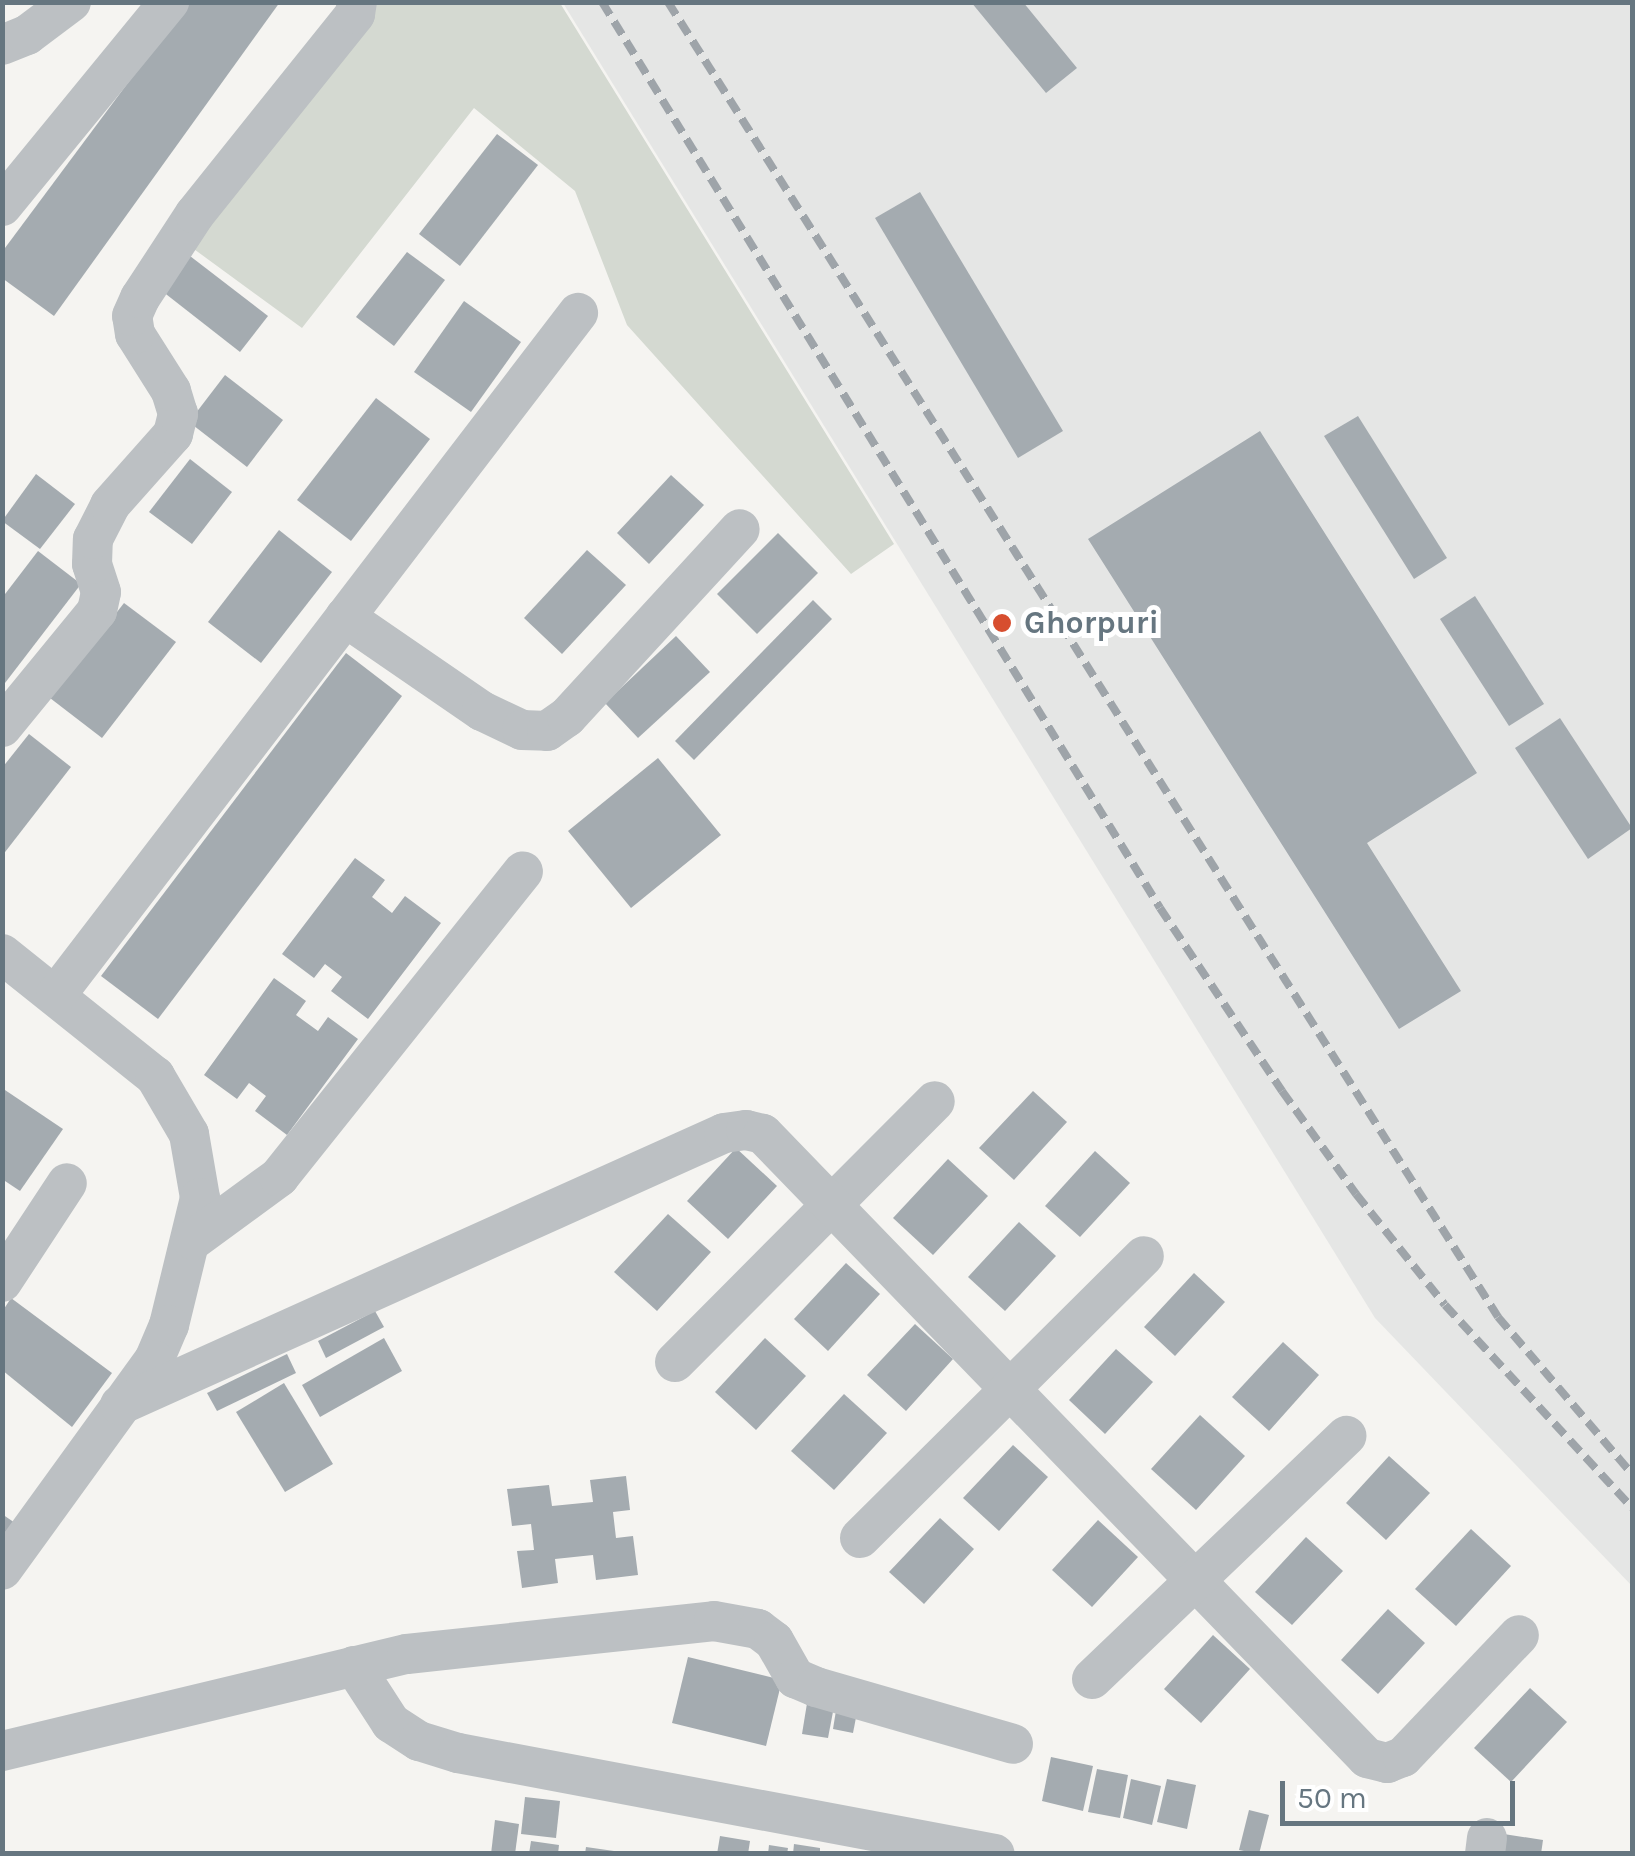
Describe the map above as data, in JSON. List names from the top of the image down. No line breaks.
{"places":["Ghorpuri"],"scale_bar":"50 m"}
